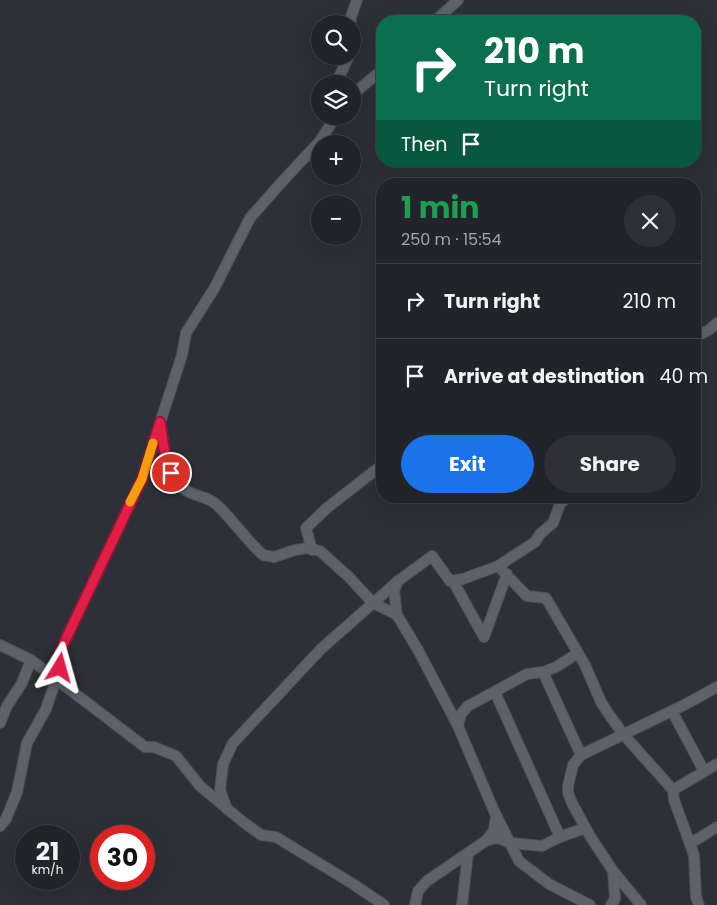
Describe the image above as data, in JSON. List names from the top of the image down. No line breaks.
{"page":{"map_buttons":["+","−"],"turn":["210 m","Turn right"],"then":"Then","heading":["1 min","250 m · 15:54"],"list":[{"name":"Turn right","value":"210 m"},{"name":"Arrive at destination","value":"40 m"}],"buttons":["Exit","Share"],"speed":"21 km/h","limit":"30"}}
